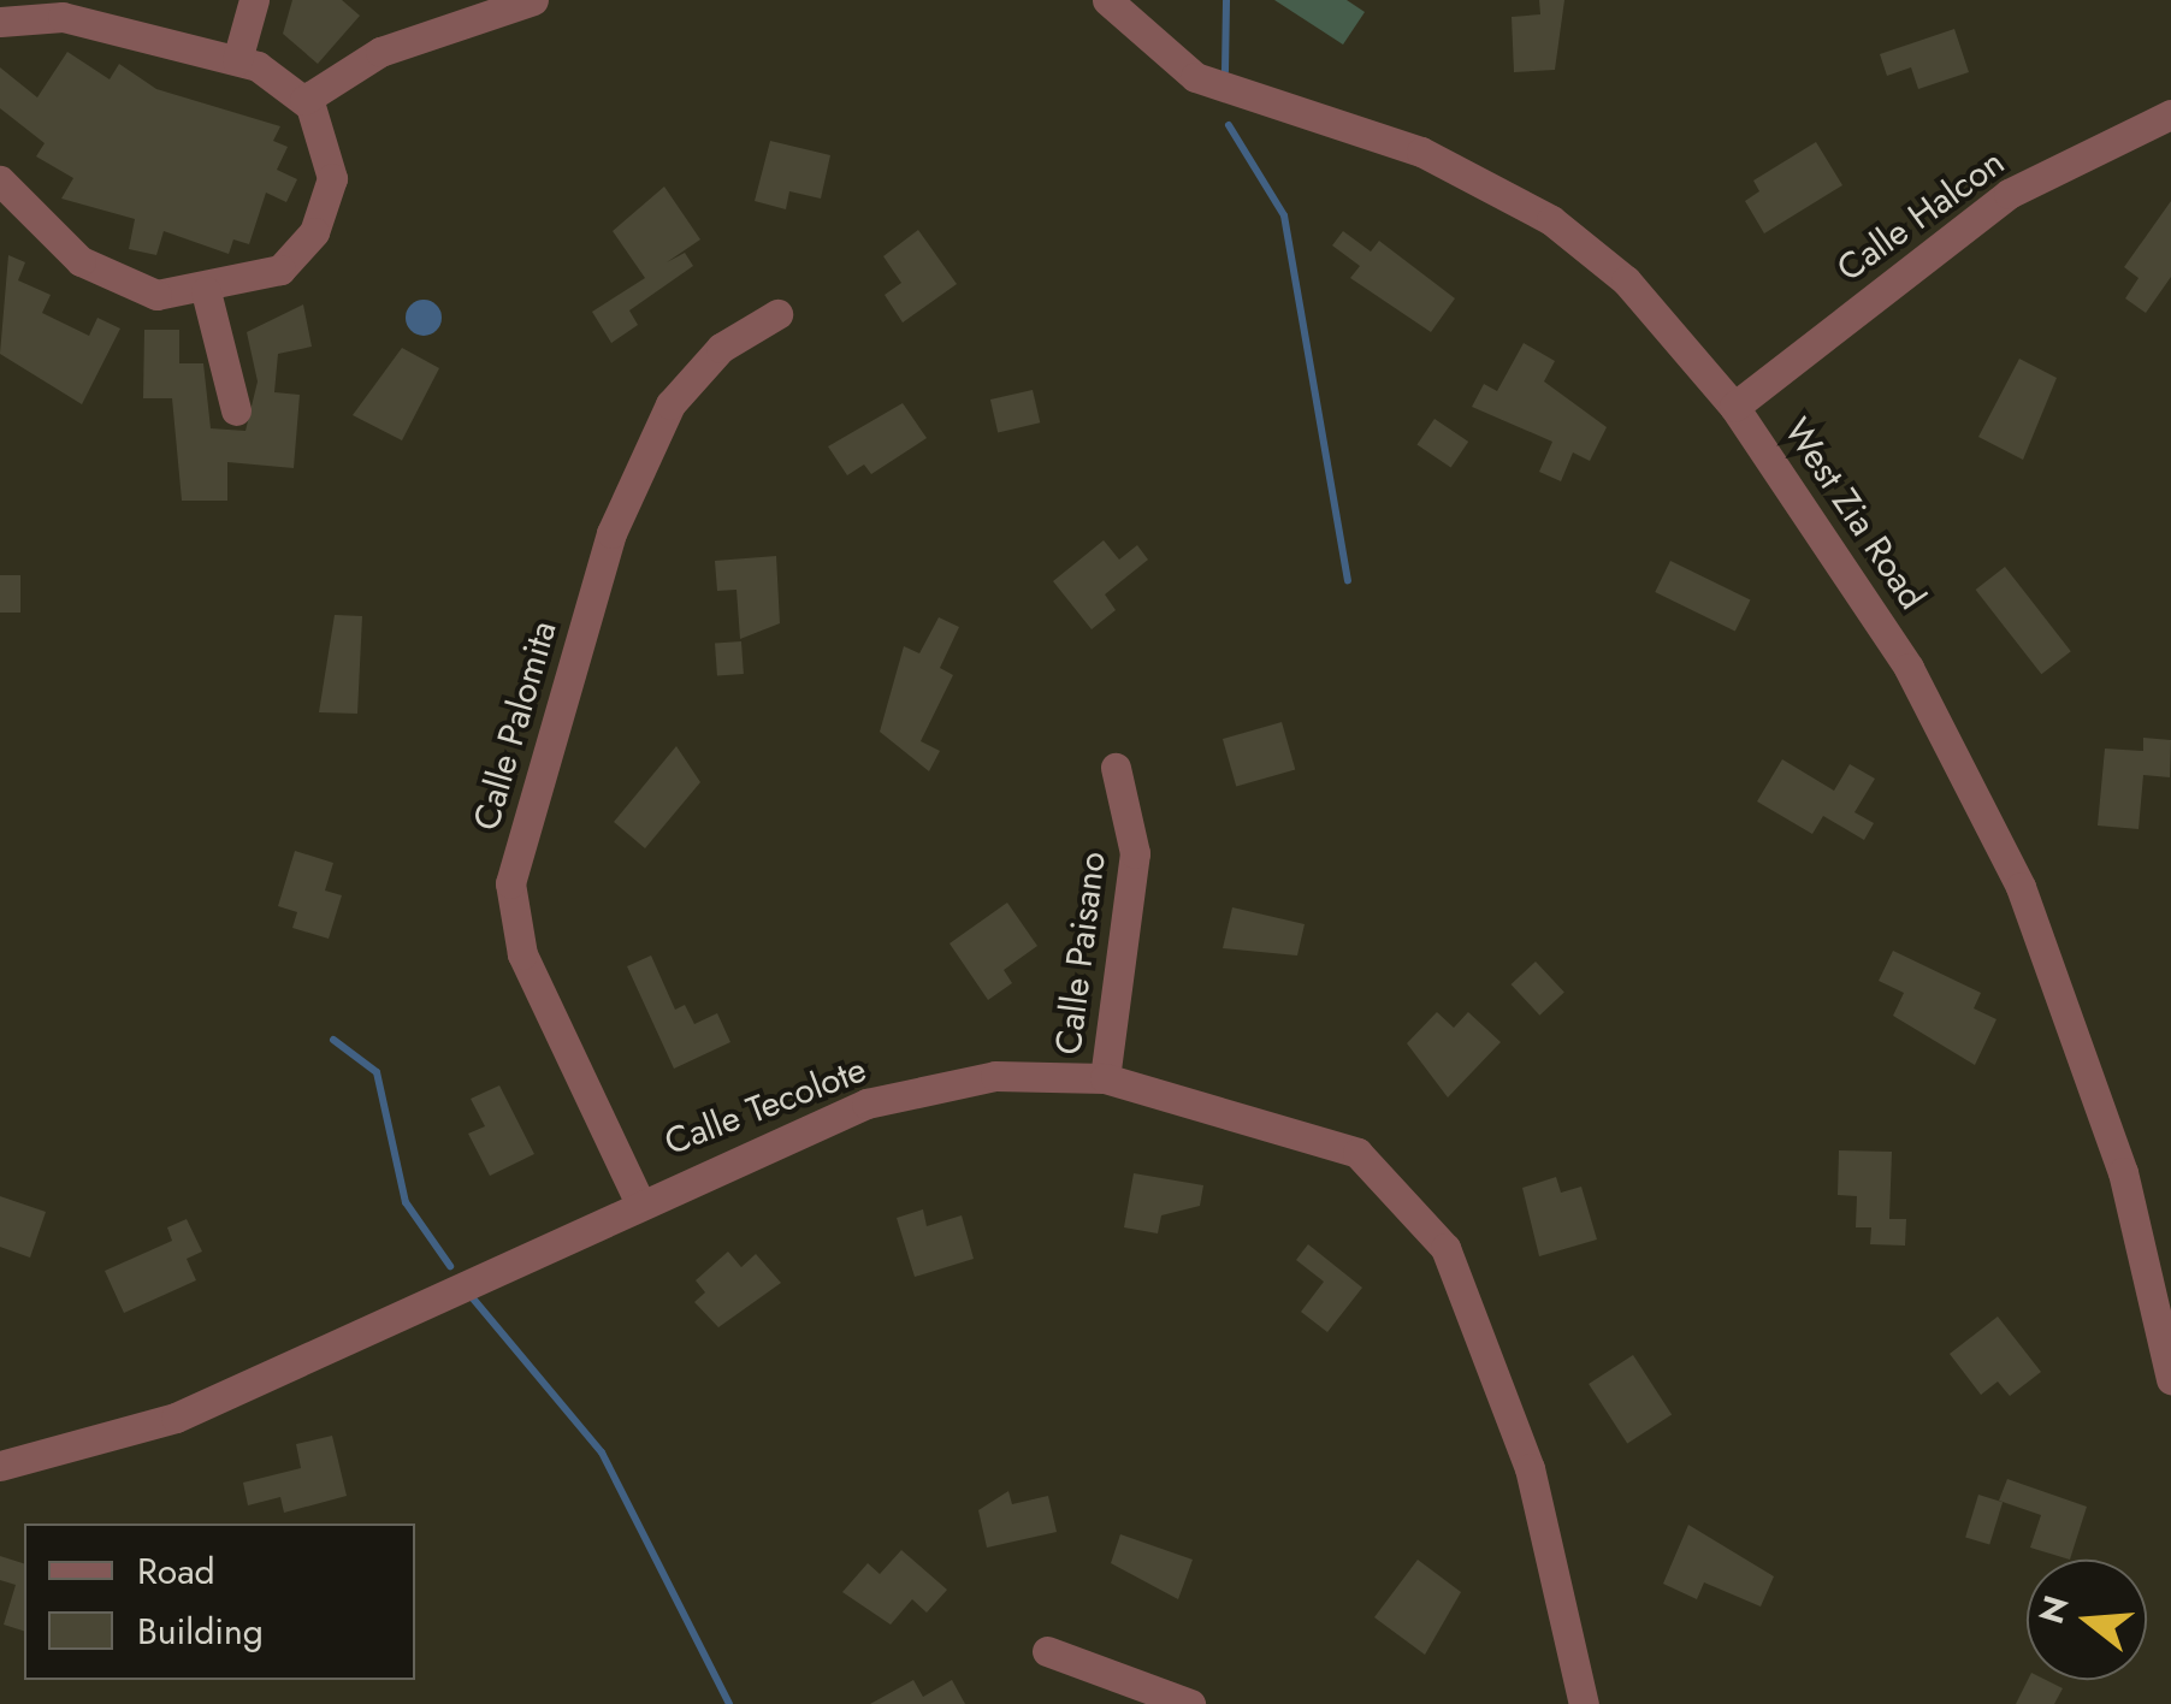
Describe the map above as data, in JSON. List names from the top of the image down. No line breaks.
{"streets":{"street":["Calle Halcon","West Zia Road","Calle Palomita","Calle Paisano","Calle Tecolote"]},"crossings":[["Calle Halcon","West Zia Road"],["Calle Palomita","Calle Tecolote"],["Calle Paisano","Calle Tecolote"]],"legend":["Road","Building"],"north":"left"}
